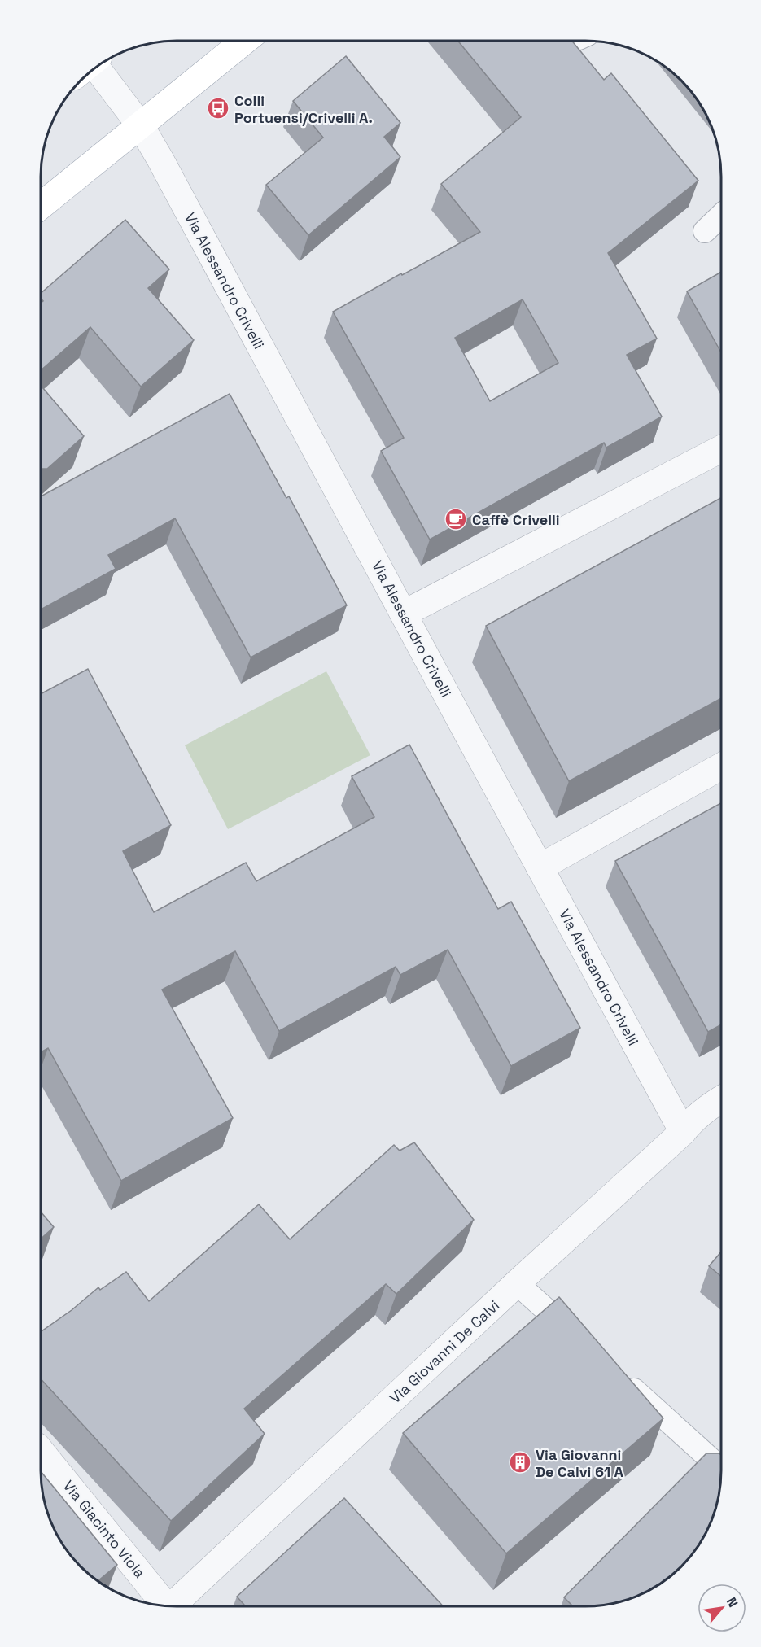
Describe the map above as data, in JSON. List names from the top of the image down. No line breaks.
{"streets":{"street":["Via Alessandro Crivelli","Via Giovanni De Calvi","Via Giacinto Viola"]},"crossings":[["Via Alessandro Crivelli","Via Giovanni De Calvi"]],"places":{"bus stop":["Colli Portuensi/Crivelli A."],"cafe":["Caffè Crivelli"],"building":["Via Giovanni De Calvi 61 A"]},"north":"top right"}
